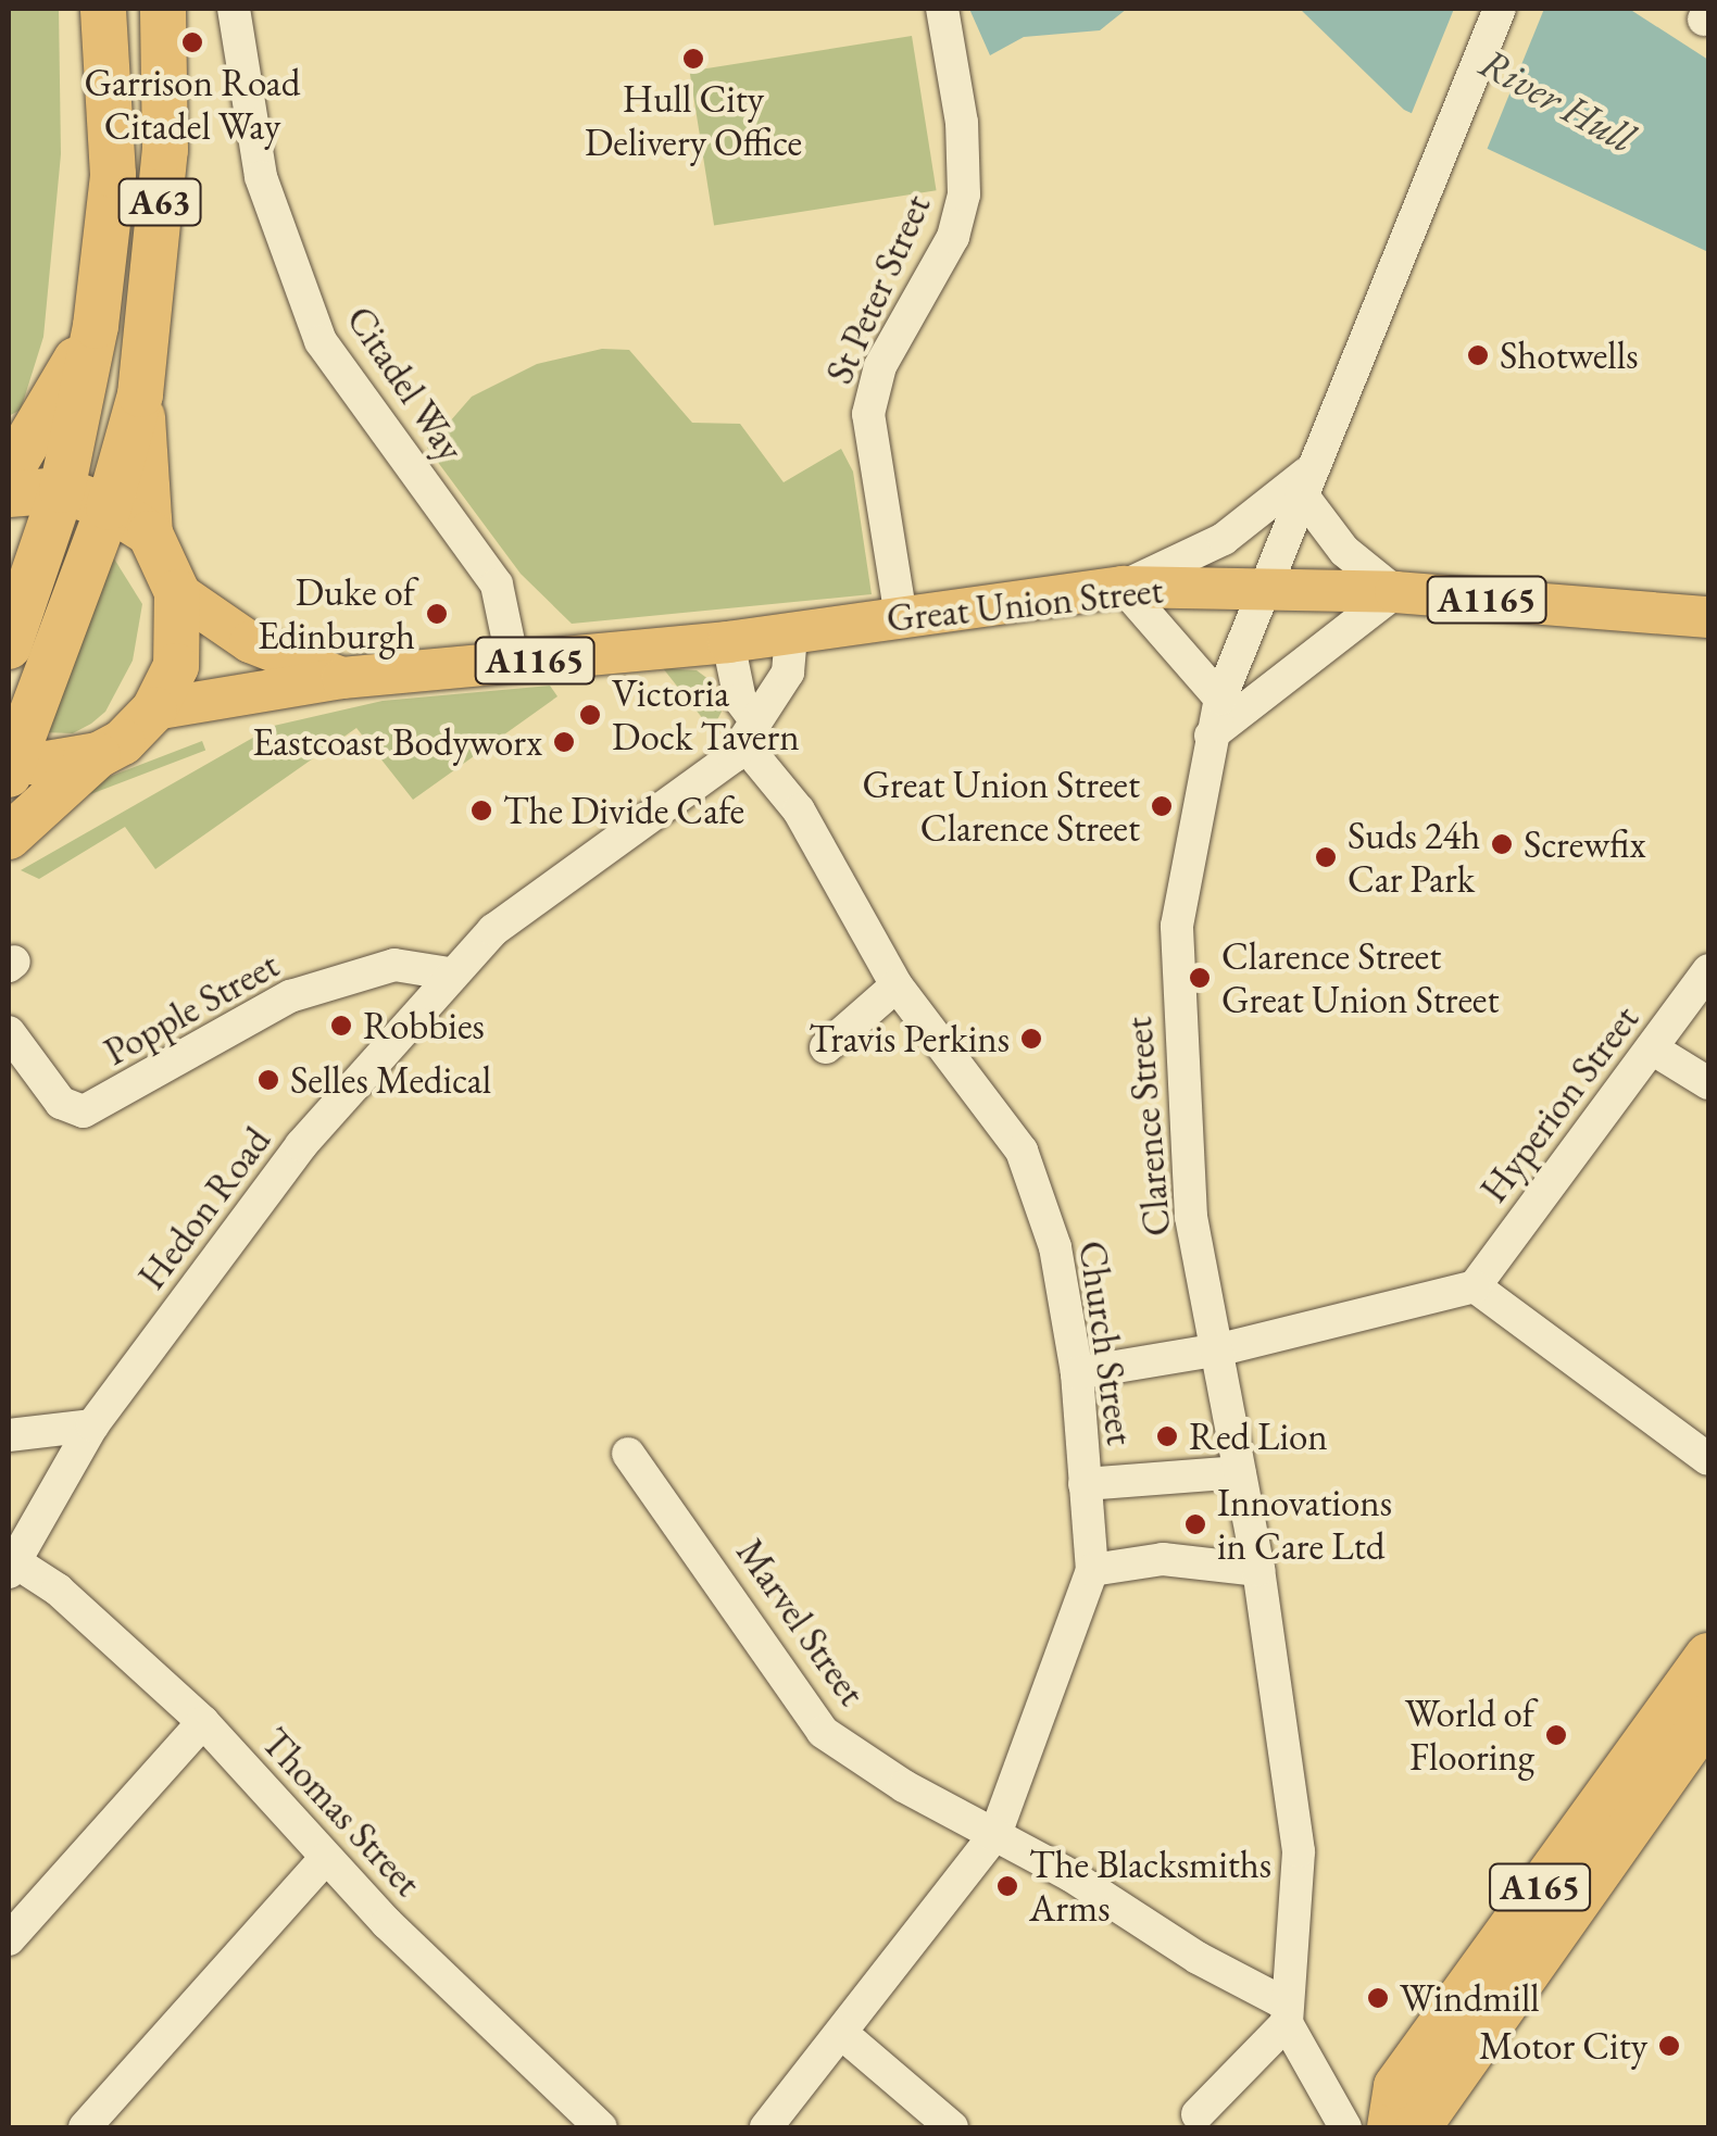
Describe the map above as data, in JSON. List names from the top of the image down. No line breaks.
{"streets":{"highway":["A63","A165"],"main road":["A1165","Great Union Street"],"street":["St Peter Street","Citadel Way","Popple Street","Hyperion Street","Clarence Street","Hedon Road","Church Street","Marvel Street","Thomas Street"]},"crossings":[["St Peter Street","Great Union Street"],["Citadel Way","Great Union Street"],["Great Union Street","Clarence Street"],["Great Union Street","Hedon Road"],["Popple Street","Hedon Road"],["Clarence Street","Marvel Street"],["Hedon Road","Church Street"],["Hedon Road","Thomas Street"],["Church Street","Marvel Street"]],"water":["River Hull"],"places":["Garrison Road Citadel Way","Hull City Delivery Office","Shotwells","Duke of Edinburgh","Victoria Dock Tavern","Eastcoast Bodyworx","Great Union Street Clarence Street","The Divide Cafe","Screwfix","Suds 24h Car Park","Clarence Street Great Union Street","Robbies","Travis Perkins","Selles Medical","Red Lion","Innovations in Care Ltd","World of Flooring","The Blacksmiths Arms","Windmill","Motor City"]}
